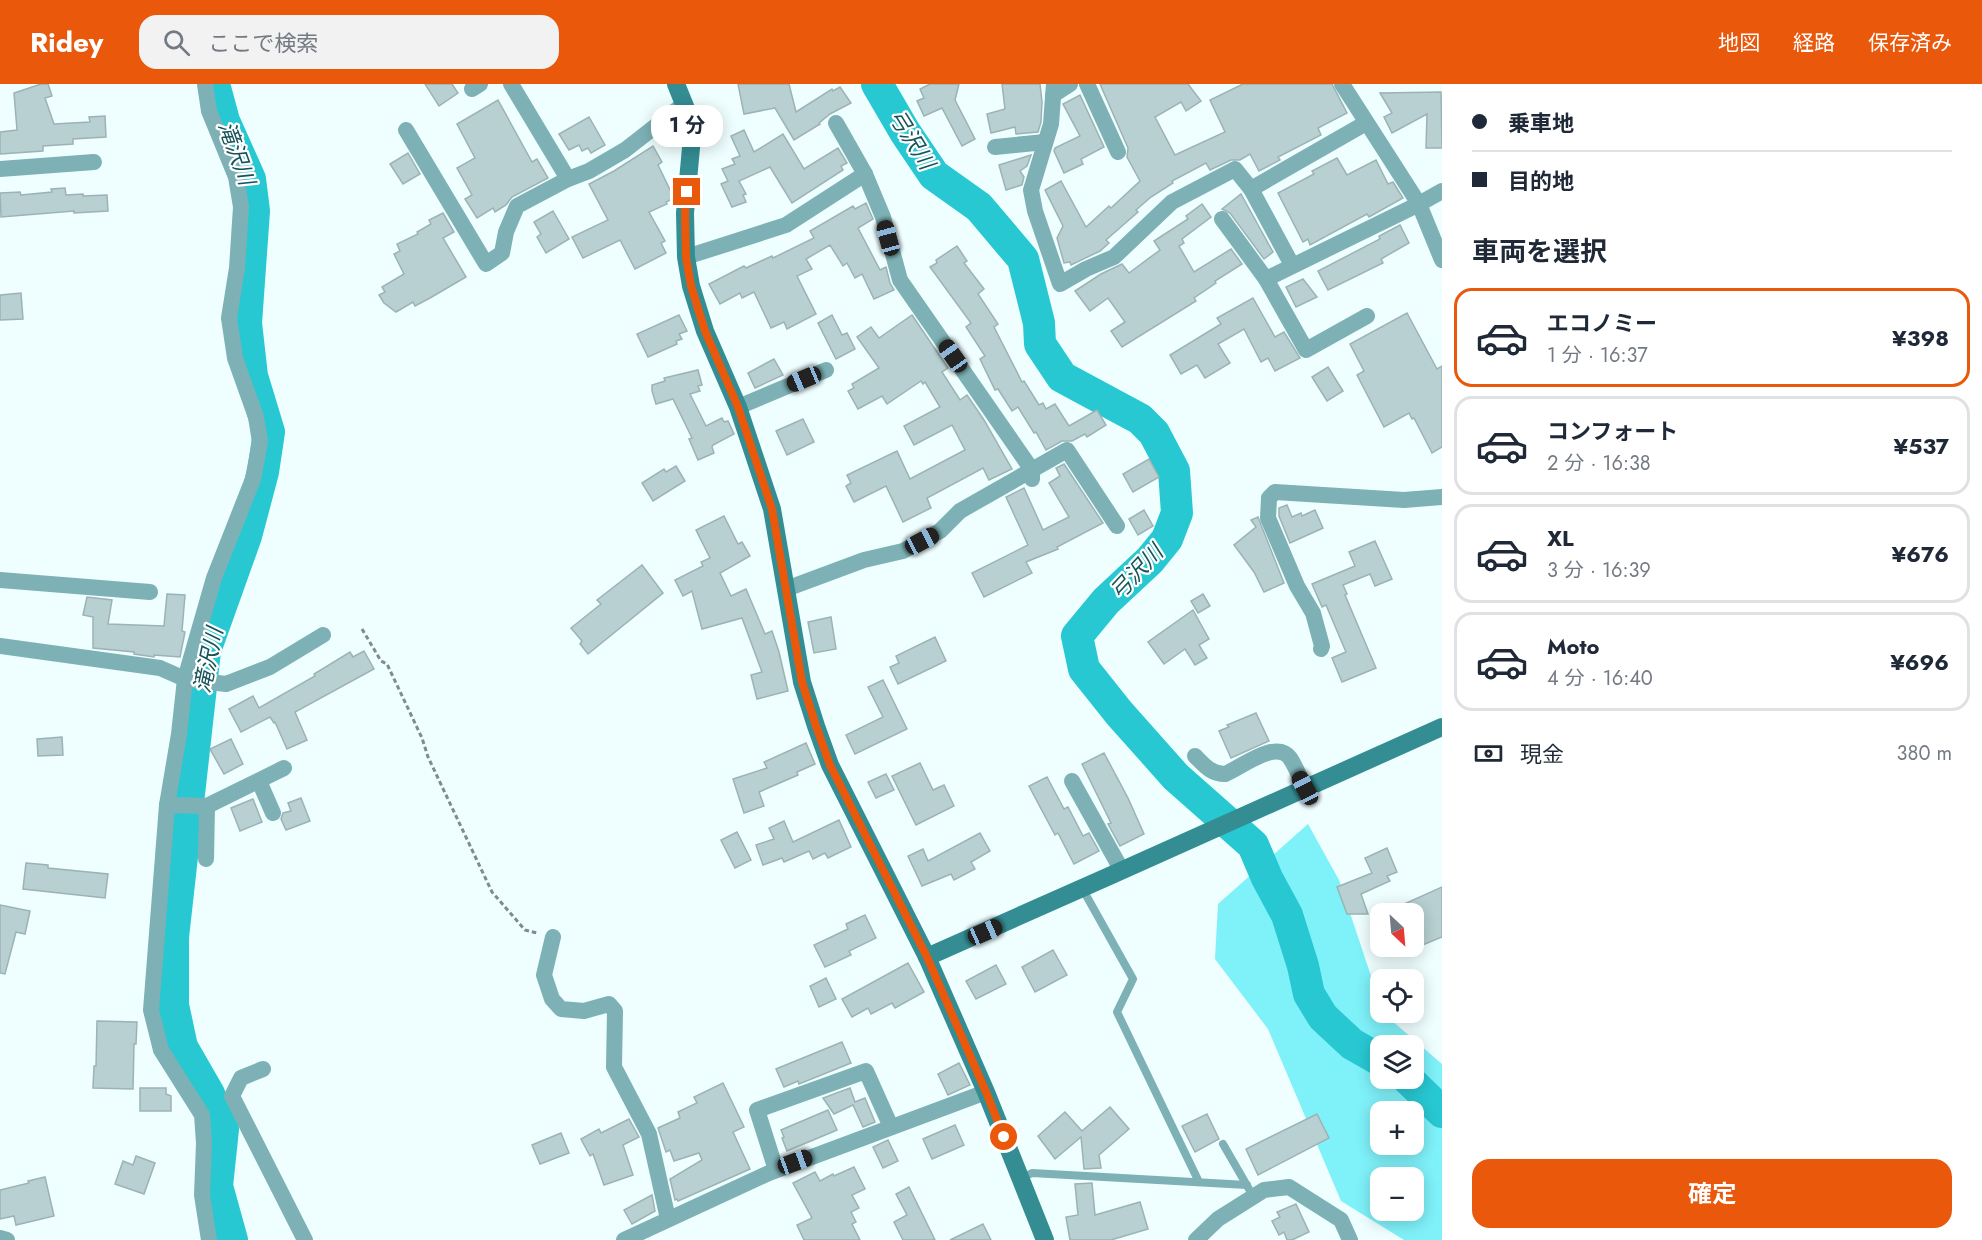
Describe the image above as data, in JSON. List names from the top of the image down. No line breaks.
{"water":["弓沢川","滝沢川"],"north":"bottom right","page":{"header":"Ridey","search":"ここで検索","nav":["地図","経路","保存済み"],"banner":["乗車地","目的地"],"bubble":"1 分","heading":"車両を選択","list":[{"name":"エコノミー","note":"1 分 · 16:37","value":"¥398"},{"name":"コンフォート","note":"2 分 · 16:38","value":"¥537"},{"name":"XL","note":"3 分 · 16:39","value":"¥676"},{"name":"Moto","note":"4 分 · 16:40","value":"¥696"}],"pay":["現金","380 m"],"map_buttons":["+","−"],"buttons":"確定"}}
